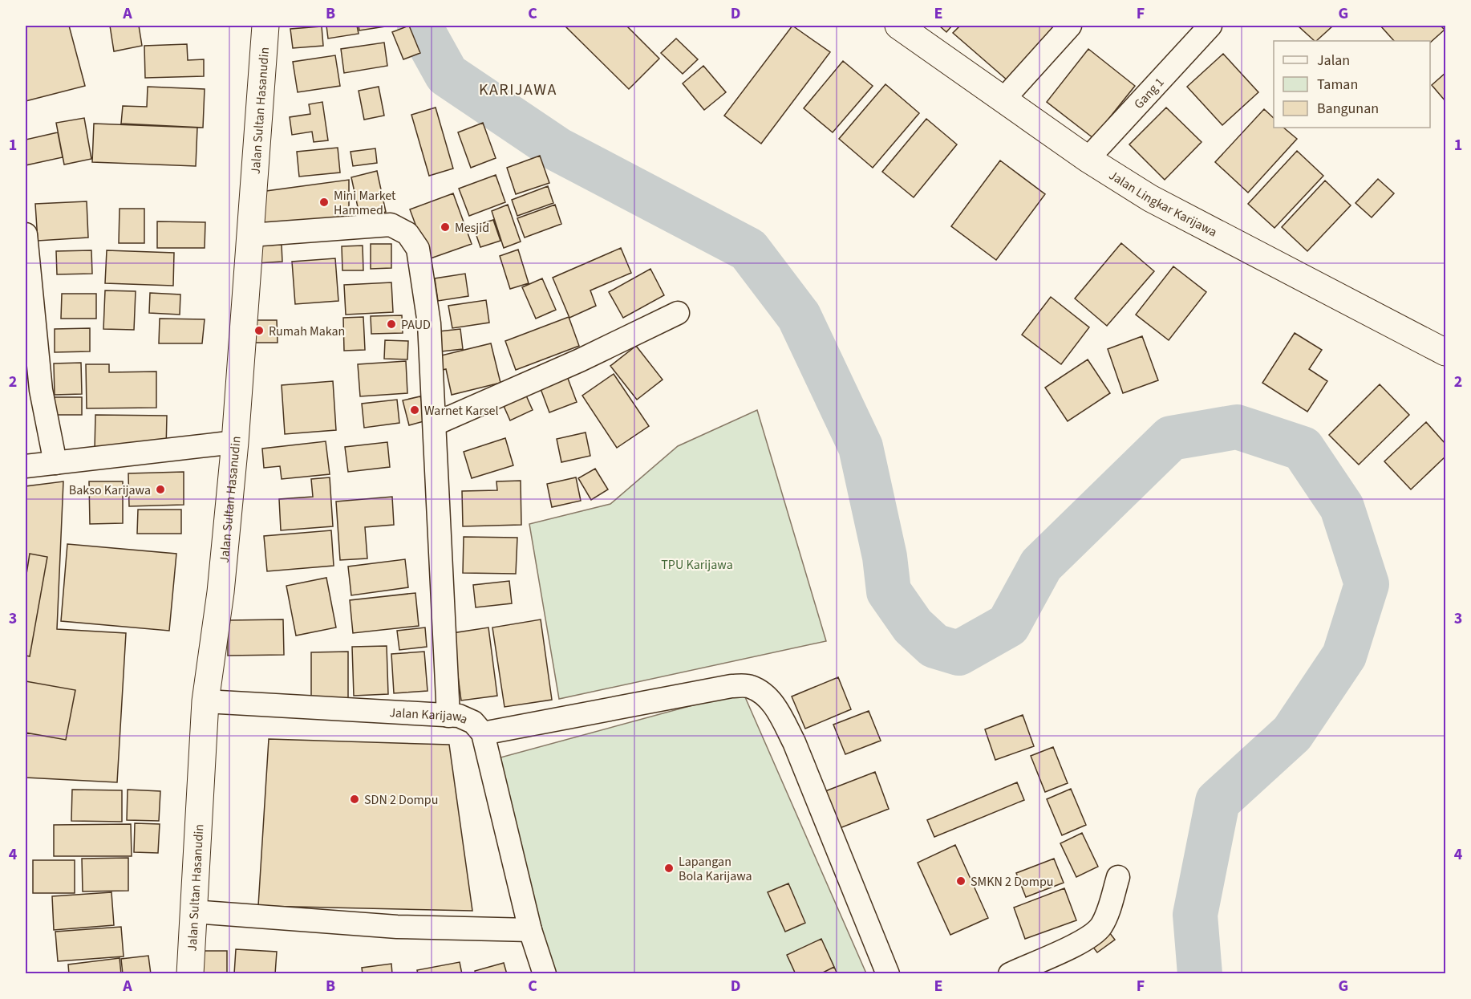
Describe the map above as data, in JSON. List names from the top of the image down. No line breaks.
{"streets":{"main road":["Jalan Sultan Hasanudin","Jalan Lingkar Karijawa"],"street":["Gang 1","Jalan Karijawa"]},"crossings":[["Gang 1","Jalan Lingkar Karijawa"],["Jalan Sultan Hasanudin","Jalan Karijawa"]],"districts":["KARIJAWA"],"parks":["TPU Karijawa"],"places":["Mini Market Hammed","Mesjid","PAUD","Rumah Makan","Warnet Karsel","Bakso Karijawa","SDN 2 Dompu","Lapangan Bola Karijawa","SMKN 2 Dompu"],"legend":["Jalan","Taman","Bangunan"],"grid":{"columns":["A","B","C","D","E","F","G"],"rows":["1","2","3","4"]}}
